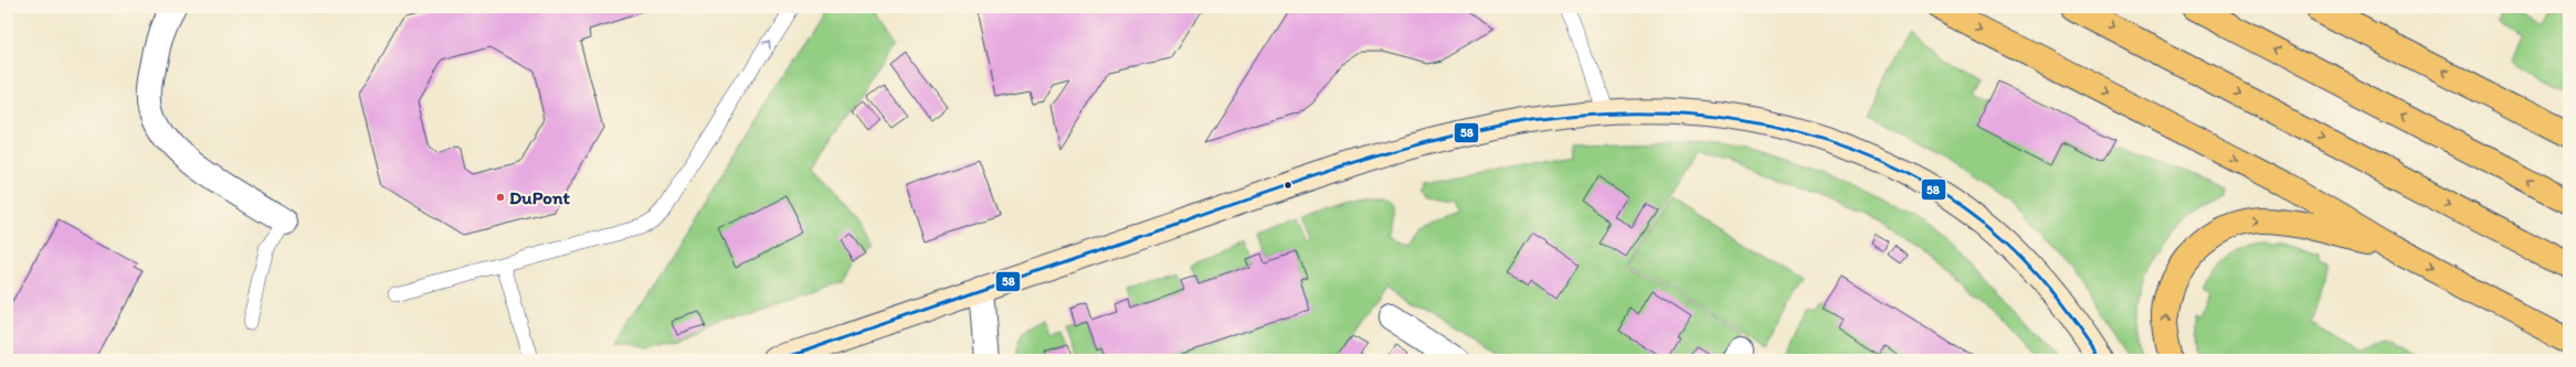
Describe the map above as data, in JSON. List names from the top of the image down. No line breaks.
{"places":["DuPont"],"lines":["transit line 58"]}
